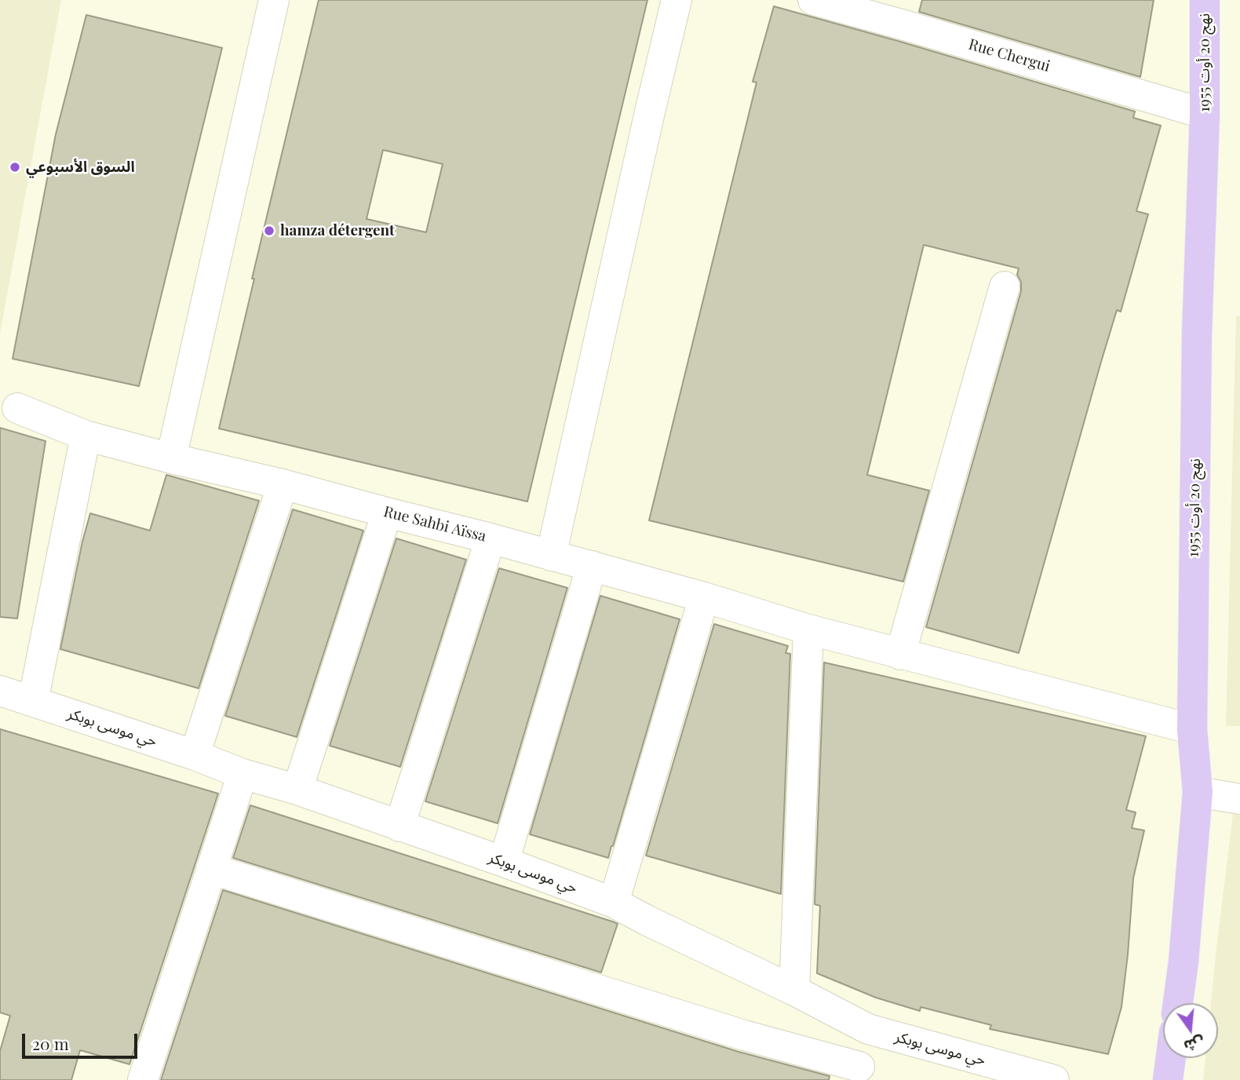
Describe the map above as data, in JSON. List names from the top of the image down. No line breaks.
{"streets":{"main road":["نهج 20 أوت 1955"],"street":["Rue Chergui","Rue Sahbi Aïssa","حي موسى بوبكر"]},"crossings":[["Rue Chergui","نهج 20 أوت 1955"],["نهج 20 أوت 1955","Rue Sahbi Aïssa"]],"places":["السوق الأسبوعي","hamza détergent"],"scale_bar":"20 m","north":"bottom"}
